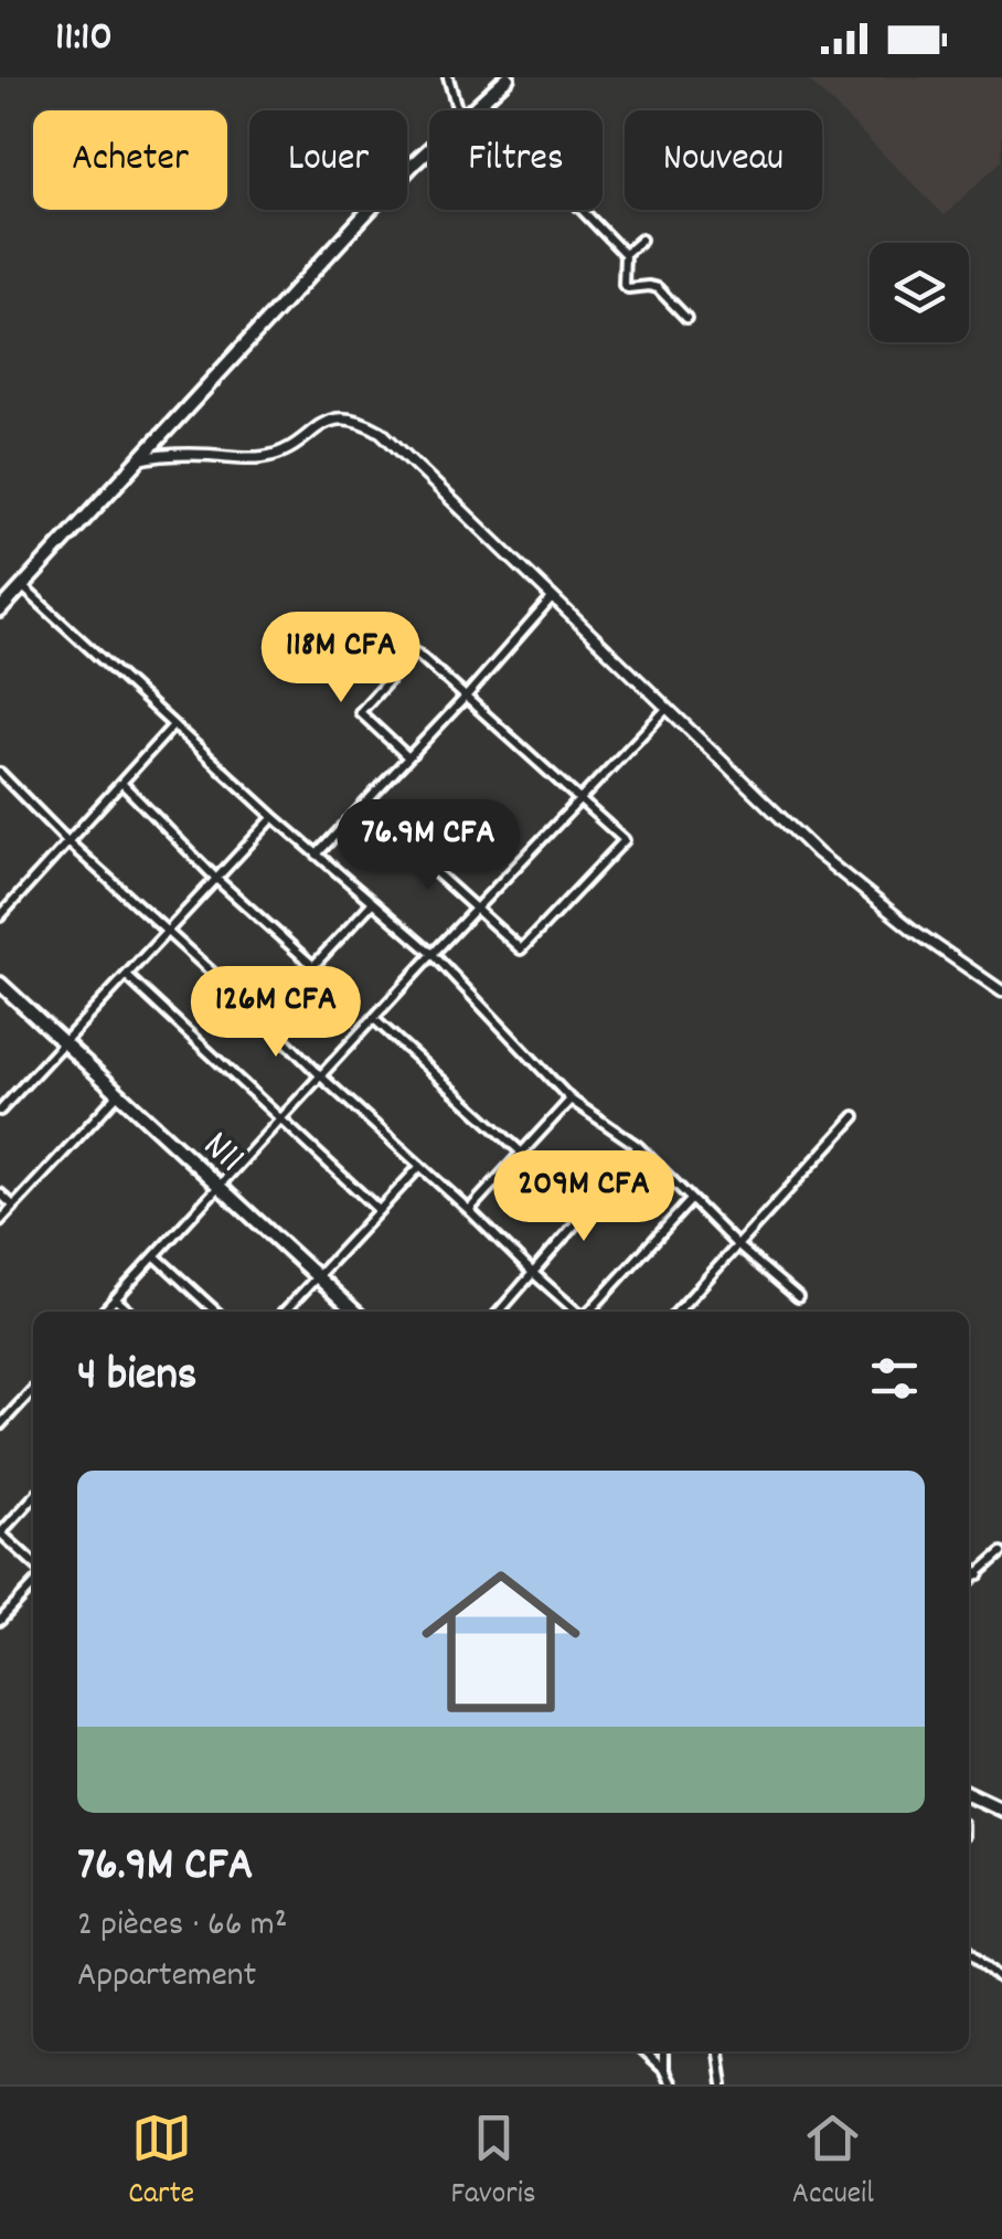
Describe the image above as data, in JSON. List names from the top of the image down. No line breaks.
{"streets":{"main road":["N11"]},"page":{"status":"11:10","chip":["Acheter","Louer","Filtres","Nouveau"],"price":["118M CFA","76.9M CFA","126M CFA","209M CFA"],"heading":"4 biens","list":[{"name":"76.9M CFA","note":"2 pièces · 66 m² · Appartement"}],"tabs":["Carte","Favoris","Accueil"]}}
